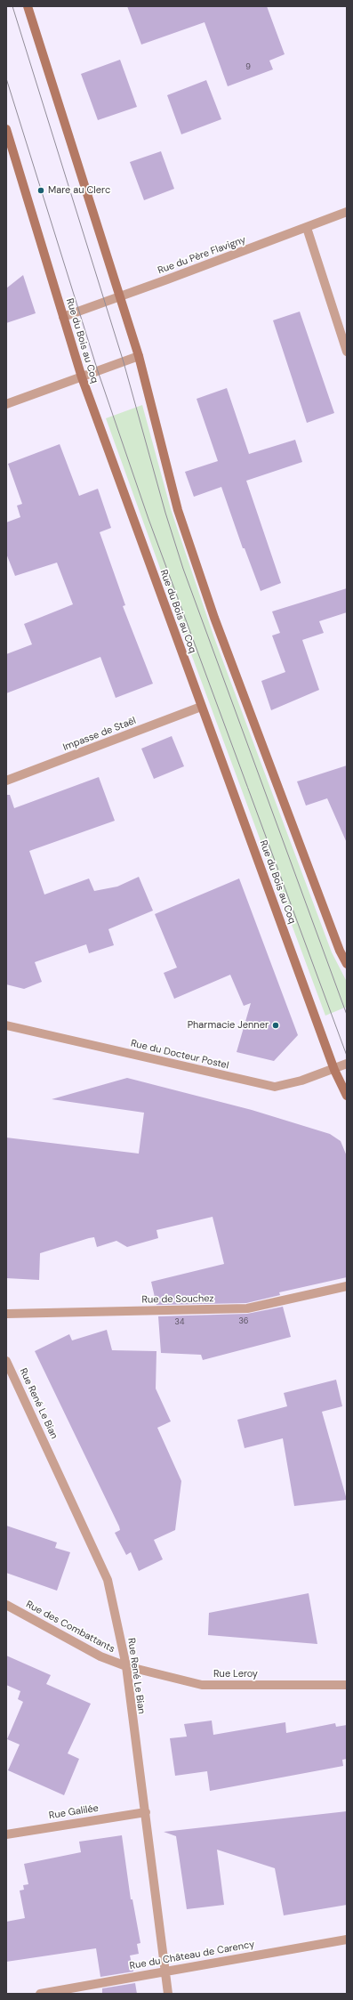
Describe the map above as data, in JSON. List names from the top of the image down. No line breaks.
{"streets":{"main road":["Rue du Bois au Coq"],"street":["Rue du Père Flavigny","Impasse de Staël","Rue du Docteur Postel","Rue de Souchez","Rue René Le Bian","Rue des Combattants","Rue Leroy","Rue Galilée","Rue du Château de Carency"]},"crossings":[["Rue du Père Flavigny","Rue du Bois au Coq"],["Rue du Bois au Coq","Impasse de Staël"],["Rue du Bois au Coq","Rue du Docteur Postel"],["Rue René Le Bian","Rue des Combattants"],["Rue René Le Bian","Rue Leroy"],["Rue René Le Bian","Rue Galilée"],["Rue René Le Bian","Rue du Château de Carency"],["Rue des Combattants","Rue Leroy"]],"places":["Mare au Clerc","Pharmacie Jenner"],"house_numbers":["9","36","34"]}
